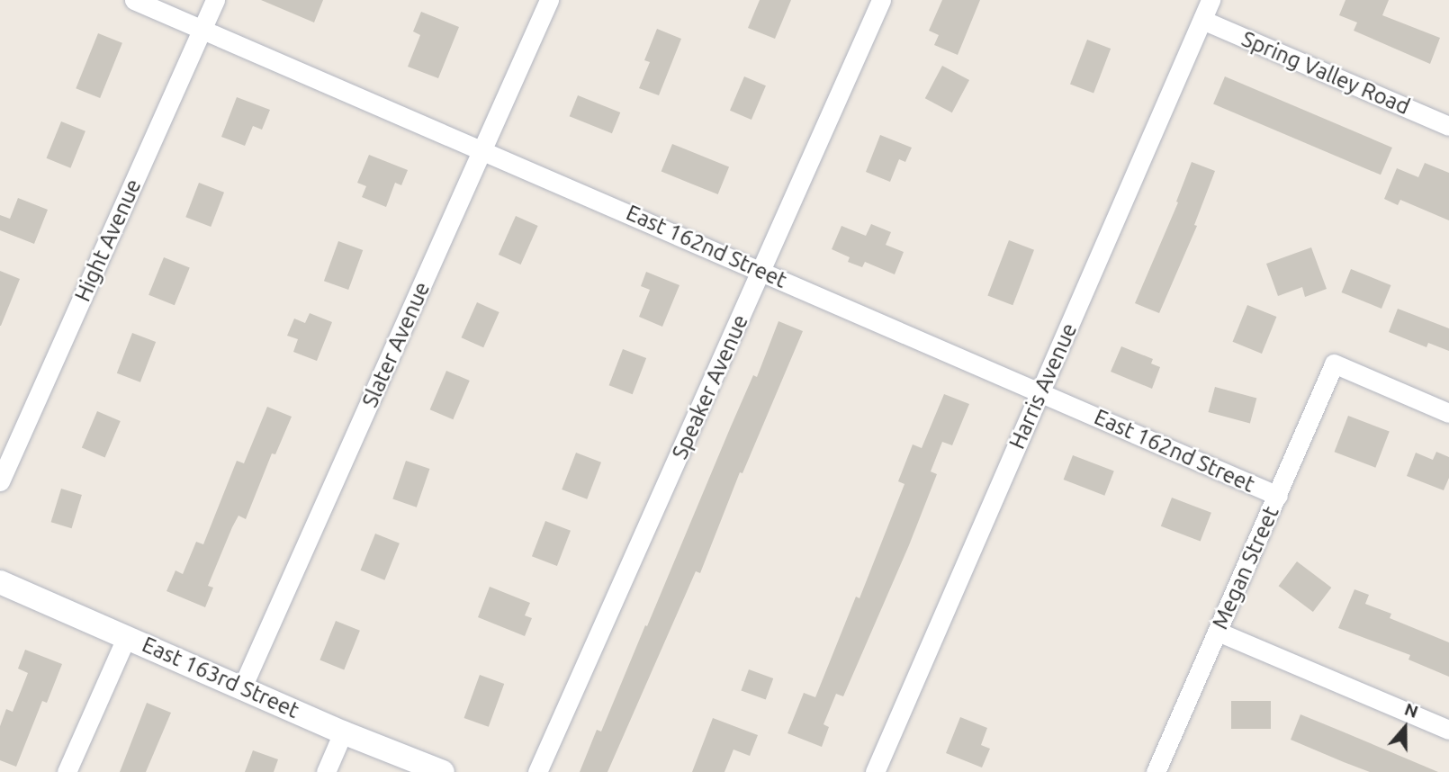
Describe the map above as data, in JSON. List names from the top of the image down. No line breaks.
{"streets":{"street":["Spring Valley Road","Hight Avenue","East 162nd Street","Slater Avenue","Harris Avenue","Speaker Avenue","Megan Street","East 163rd Street"]},"crossings":[["Spring Valley Road","Harris Avenue"],["Hight Avenue","East 162nd Street"],["East 162nd Street","Slater Avenue"],["East 162nd Street","Harris Avenue"],["East 162nd Street","Speaker Avenue"],["East 162nd Street","Megan Street"],["Slater Avenue","East 163rd Street"]],"north":"top"}
